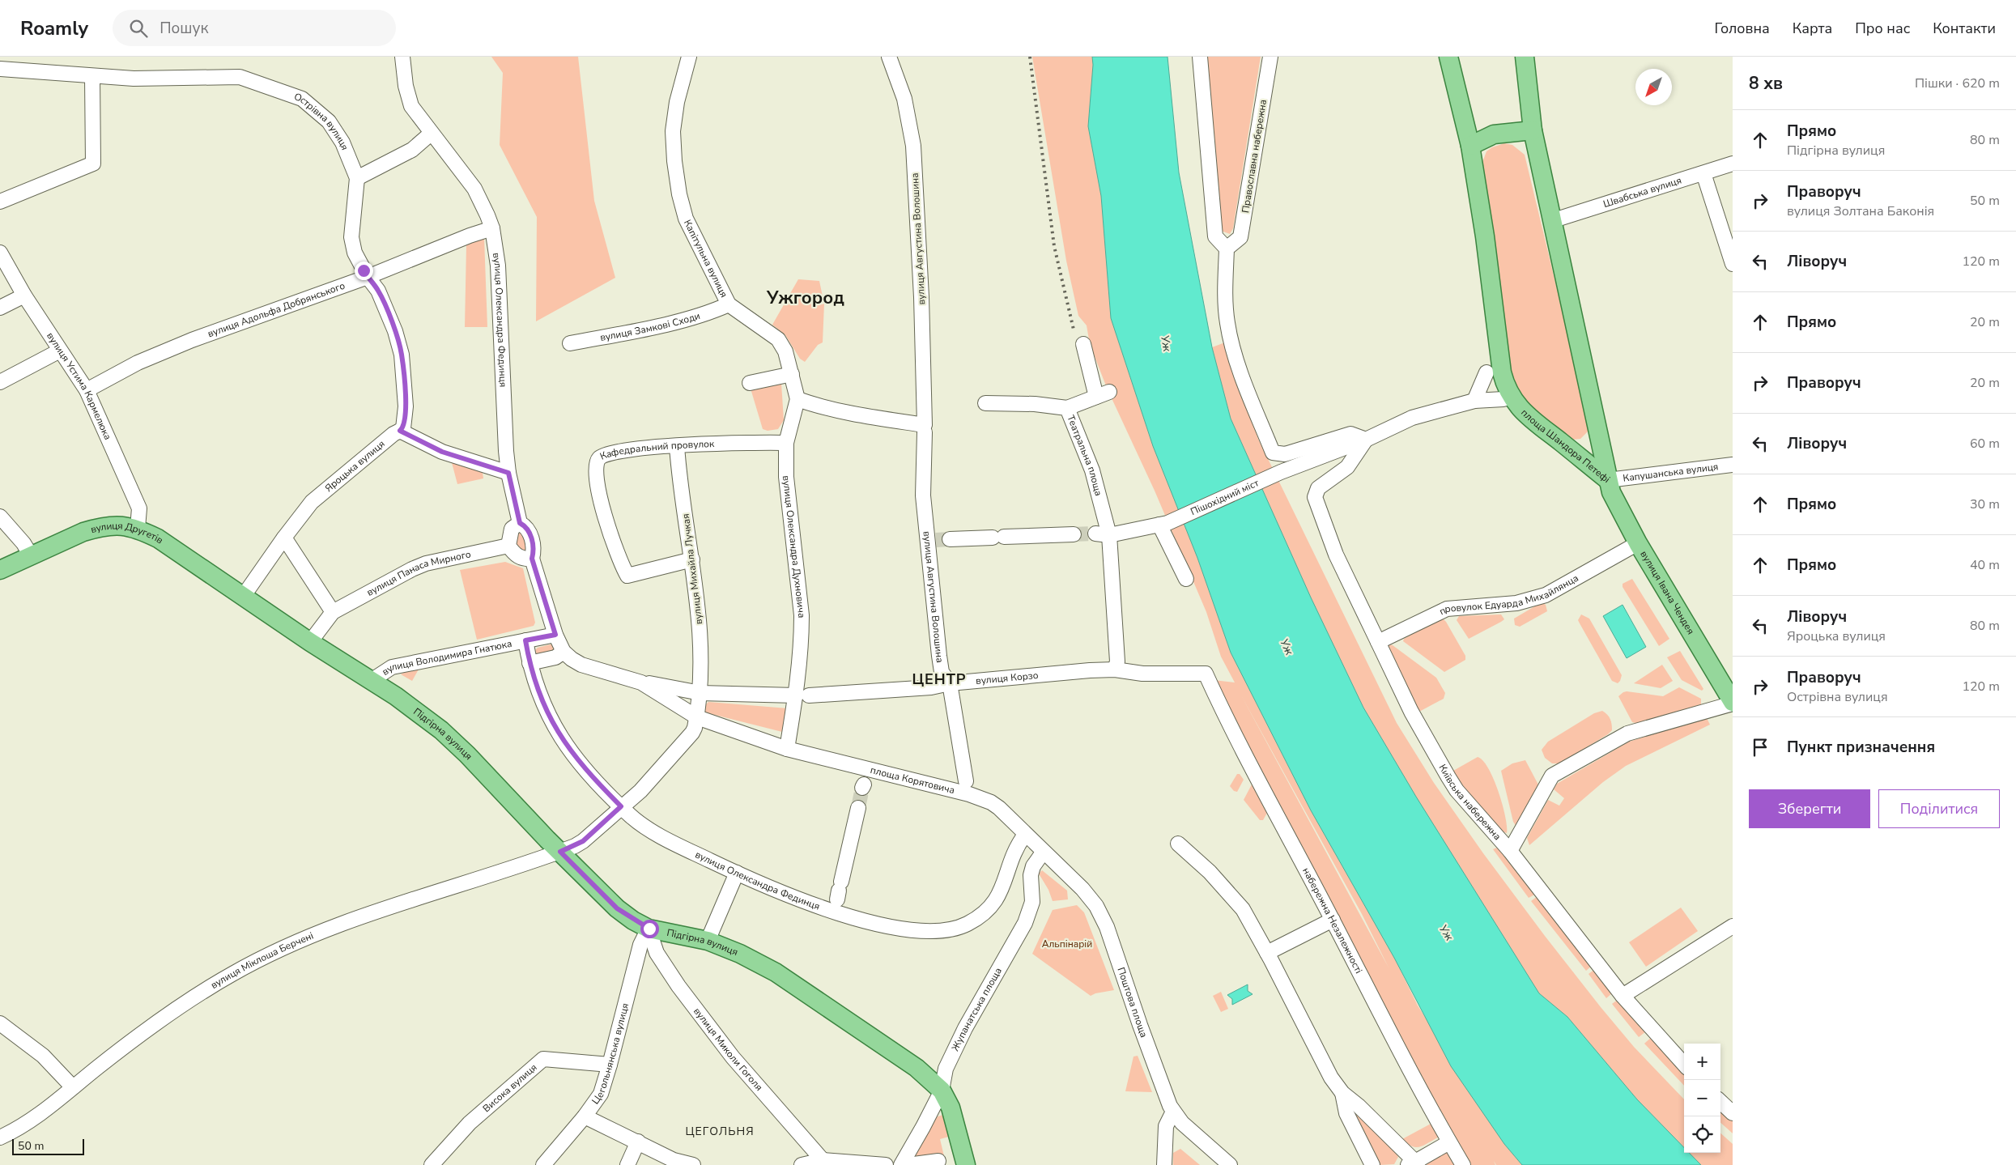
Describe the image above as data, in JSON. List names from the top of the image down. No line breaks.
{"streets":{"main road":["площа Шандора Петефі","вулиця Другетів","вулиця Івана Чендея","Підгірна вулиця"],"street":["Острівна вулиця","Православна набережна","Швабська вулиця","вулиця Августина Волошина","Капітульна вулиця","вулиця Адольфа Добрянського","вулиця Олександра Фединця","вулиця Замкові Сходи","вулиця Устима Кармелюка","Кафедральний провулок","Театральна площа","Яроцька вулиця","Капушанська вулиця","Пішохідний міст","вулиця Олександра Духновича","вулиця Михайла Лучкая","вулиця Панаса Мирного","провулок Едуарда Михайлянца","вулиця Володимира Гнатюка","вулиця Корзо","площа Корятовича","Київська набережна","набережна Незалежності","вулиця Міклоша Берчені","Поштова площа","Жупанатська площа","вулиця Миколи Гоголя","Цегольнянська вулиця","Висока вулиця"]},"crossings":[["Острівна вулиця","вулиця Адольфа Добрянського"],["Острівна вулиця","Яроцька вулиця"],["Швабська вулиця","площа Шандора Петефі"],["вулиця Августина Волошина","вулиця Корзо"],["Капітульна вулиця","вулиця Замкові Сходи"],["Капітульна вулиця","вулиця Олександра Духновича"],["вулиця Адольфа Добрянського","вулиця Олександра Фединця"],["вулиця Адольфа Добрянського","вулиця Устима Кармелюка"],["вулиця Олександра Фединця","вулиця Володимира Гнатюка"],["вулиця Олександра Фединця","площа Корятовича"],["вулиця Олександра Фединця","вулиця Міклоша Берчені"],["вулиця Устима Кармелюка","вулиця Другетів"],["площа Шандора Петефі","Капушанська вулиця"],["площа Шандора Петефі","вулиця Івана Чендея"],["Кафедральний провулок","вулиця Олександра Духновича"],["Кафедральний провулок","вулиця Михайла Лучкая"],["Театральна площа","вулиця Корзо"],["Яроцька вулиця","вулиця Другетів"],["Капушанська вулиця","вулиця Івана Чендея"],["Пішохідний міст","Київська набережна"],["вулиця Другетів","Підгірна вулиця"],["вулиця Олександра Духновича","вулиця Корзо"],["вулиця Олександра Духновича","площа Корятовича"],["вулиця Михайла Лучкая","площа Корятовича"],["вулиця Івана Чендея","провулок Едуарда Михайлянца"],["провулок Едуарда Михайлянца","Київська набережна"],["вулиця Володимира Гнатюка","Підгірна вулиця"],["вулиця Корзо","площа Корятовича"],["вулиця Корзо","набережна Незалежності"],["Підгірна вулиця","вулиця Міклоша Берчені"],["Підгірна вулиця","Жупанатська площа"],["Підгірна вулиця","вулиця Миколи Гоголя"],["Підгірна вулиця","Цегольнянська вулиця"],["площа Корятовича","вулиця Міклоша Берчені"],["Поштова площа","Жупанатська площа"],["вулиця Миколи Гоголя","Цегольнянська вулиця"],["Цегольнянська вулиця","Висока вулиця"]],"districts":["Ужгород","ЦЕНТР","ЦЕГОЛЬНЯ"],"water":["Уж"],"parks":["Альпінарій"],"scale_bar":"50 m","north":"bottom left","page":{"header":"Roamly","search":"Пошук","nav":["Головна","Карта","Про нас","Контакти"],"heading":["8 хв","Пішки · 620 m"],"list":[["Прямо","Підгірна вулиця","80 m"],["Праворуч","вулиця Золтана Баконія","50 m"],["Ліворуч","120 m"],["Прямо","20 m"],["Праворуч","20 m"],["Ліворуч","60 m"],["Прямо","30 m"],["Прямо","40 m"],["Ліворуч","Яроцька вулиця","80 m"],["Праворуч","Острівна вулиця","120 m"],"Пункт призначення"],"buttons":["Зберегти","Поділитися"],"map_buttons":["+","−"],"scale":"50 m"}}
